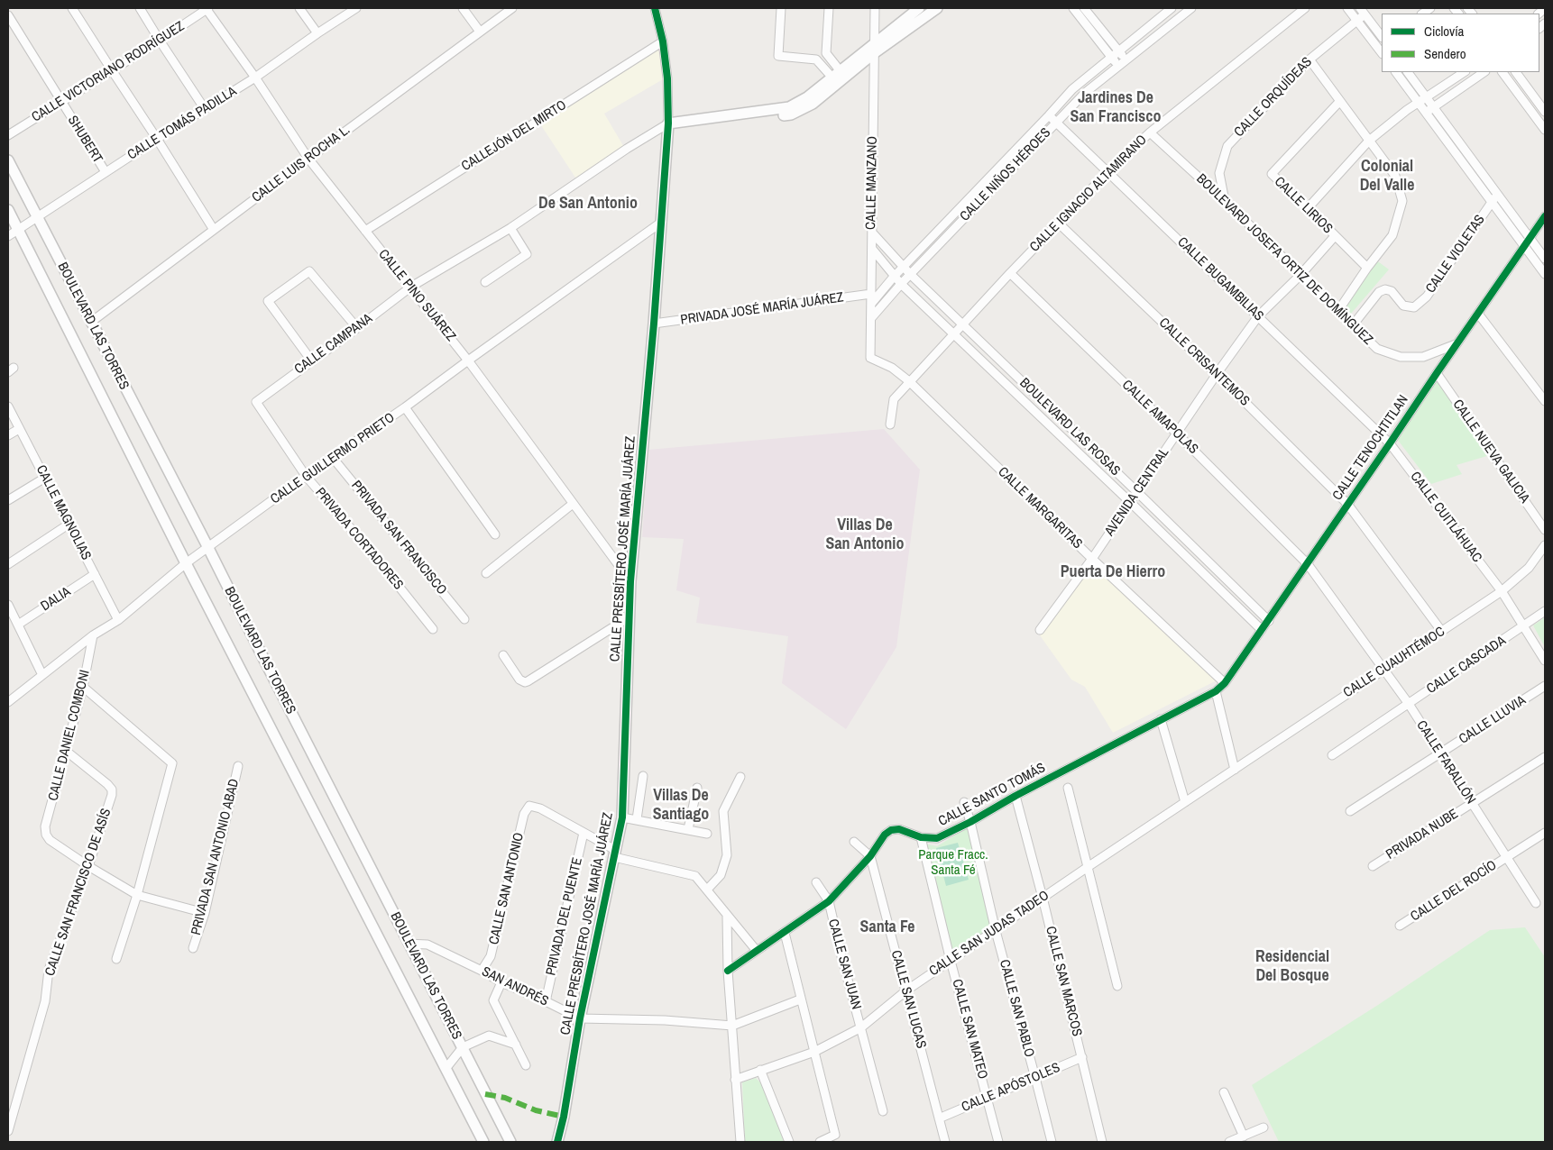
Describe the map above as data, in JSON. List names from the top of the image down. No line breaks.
{"streets":{"street":["CALLE VICTORIANO RODRÍGUEZ","CALLE ORQUÍDEAS","CALLE TOMÁS PADILLA","CALLEJÓN DEL MIRTO","SHUBERT","CALLE LUIS ROCHA L.","CALLE NIÑOS HÉROES","CALLE MANZANO","CALLE IGNACIO ALTAMIRANO","CALLE LIRIOS","CALLE VIOLETAS","BOULEVARD JOSEFA ORTIZ DE DOMÍNGUEZ","CALLE BUGAMBILIAS","CALLE PINO SUÁREZ","PRIVADA JOSÉ MARÍA JUÁREZ","BOULEVARD LAS TORRES","CALLE CAMPANA","CALLE CRISANTEMOS","CALLE AMAPOLAS","BOULEVARD LAS ROSAS","CALLE TENOCHTITLAN","CALLE NUEVA GALICIA","CALLE GUILLERMO PRIETO","AVENIDA CENTRAL","CALLE MARGARITAS","CALLE MAGNOLIAS","CALLE CUITLÁHUAC","PRIVADA SAN FRANCISCO","PRIVADA CORTADORES","CALLE PRESBÍTERO JOSÉ MARÍA JUÁREZ","DALIA","CALLE CUAUHTÉMOC","CALLE CASCADA","CALLE LLUVIA","CALLE DANIEL COMBONI","CALLE FARALLÓN","CALLE SANTO TOMÁS","PRIVADA NUBE","PRIVADA SAN ANTONIO ABAD","CALLE SAN ANTONIO","CALLE DEL ROCÍO","CALLE SAN FRANCISCO DE ASÍS","PRIVADA DEL PUENTE","CALLE SAN JUDAS TADEO","CALLE SAN JUAN","CALLE SAN MARCOS","SAN ANDRÉS","CALLE SAN LUCAS","CALLE SAN PABLO","CALLE SAN MATEO","CALLE APÓSTOLES"]},"crossings":[["CALLE VICTORIANO RODRÍGUEZ","SHUBERT"],["CALLE VICTORIANO RODRÍGUEZ","CALLE PINO SUÁREZ"],["CALLE ORQUÍDEAS","BOULEVARD JOSEFA ORTIZ DE DOMÍNGUEZ"],["CALLE TOMÁS PADILLA","SHUBERT"],["CALLE TOMÁS PADILLA","CALLE PINO SUÁREZ"],["CALLE TOMÁS PADILLA","BOULEVARD LAS TORRES"],["CALLEJÓN DEL MIRTO","CALLE PINO SUÁREZ"],["CALLEJÓN DEL MIRTO","CALLE PRESBÍTERO JOSÉ MARÍA JUÁREZ"],["CALLE LUIS ROCHA L.","CALLE PINO SUÁREZ"],["CALLE LUIS ROCHA L.","BOULEVARD LAS TORRES"],["CALLE NIÑOS HÉROES","CALLE MANZANO"],["CALLE NIÑOS HÉROES","CALLE BUGAMBILIAS"],["CALLE NIÑOS HÉROES","BOULEVARD LAS ROSAS"],["CALLE MANZANO","PRIVADA JOSÉ MARÍA JUÁREZ"],["CALLE MANZANO","BOULEVARD LAS ROSAS"],["CALLE MANZANO","CALLE MARGARITAS"],["CALLE IGNACIO ALTAMIRANO","BOULEVARD JOSEFA ORTIZ DE DOMÍNGUEZ"],["CALLE IGNACIO ALTAMIRANO","CALLE BUGAMBILIAS"],["CALLE IGNACIO ALTAMIRANO","CALLE CRISANTEMOS"],["CALLE IGNACIO ALTAMIRANO","CALLE AMAPOLAS"],["CALLE IGNACIO ALTAMIRANO","BOULEVARD LAS ROSAS"],["CALLE IGNACIO ALTAMIRANO","CALLE MARGARITAS"],["CALLE LIRIOS","AVENIDA CENTRAL"],["CALLE VIOLETAS","BOULEVARD JOSEFA ORTIZ DE DOMÍNGUEZ"],["BOULEVARD JOSEFA ORTIZ DE DOMÍNGUEZ","CALLE TENOCHTITLAN"],["BOULEVARD JOSEFA ORTIZ DE DOMÍNGUEZ","AVENIDA CENTRAL"],["CALLE BUGAMBILIAS","CALLE TENOCHTITLAN"],["CALLE BUGAMBILIAS","AVENIDA CENTRAL"],["CALLE BUGAMBILIAS","CALLE CUITLÁHUAC"],["CALLE PINO SUÁREZ","CALLE CAMPANA"],["CALLE PINO SUÁREZ","CALLE GUILLERMO PRIETO"],["CALLE PINO SUÁREZ","CALLE PRESBÍTERO JOSÉ MARÍA JUÁREZ"],["PRIVADA JOSÉ MARÍA JUÁREZ","CALLE PRESBÍTERO JOSÉ MARÍA JUÁREZ"],["BOULEVARD LAS TORRES","CALLE GUILLERMO PRIETO"],["BOULEVARD LAS TORRES","SAN ANDRÉS"],["CALLE CAMPANA","PRIVADA CORTADORES"],["CALLE CAMPANA","CALLE PRESBÍTERO JOSÉ MARÍA JUÁREZ"],["CALLE CRISANTEMOS","CALLE TENOCHTITLAN"],["CALLE CRISANTEMOS","AVENIDA CENTRAL"],["CALLE CRISANTEMOS","CALLE CUAUHTÉMOC"],["CALLE AMAPOLAS","CALLE TENOCHTITLAN"],["CALLE AMAPOLAS","AVENIDA CENTRAL"],["CALLE AMAPOLAS","CALLE CUAUHTÉMOC"],["CALLE AMAPOLAS","CALLE FARALLÓN"],["BOULEVARD LAS ROSAS","CALLE TENOCHTITLAN"],["BOULEVARD LAS ROSAS","AVENIDA CENTRAL"],["CALLE TENOCHTITLAN","CALLE NUEVA GALICIA"],["CALLE TENOCHTITLAN","CALLE MARGARITAS"],["CALLE TENOCHTITLAN","CALLE CUITLÁHUAC"],["CALLE TENOCHTITLAN","CALLE SANTO TOMÁS"],["CALLE GUILLERMO PRIETO","CALLE MAGNOLIAS"],["CALLE GUILLERMO PRIETO","PRIVADA SAN FRANCISCO"],["CALLE GUILLERMO PRIETO","PRIVADA CORTADORES"],["CALLE GUILLERMO PRIETO","CALLE PRESBÍTERO JOSÉ MARÍA JUÁREZ"],["CALLE GUILLERMO PRIETO","CALLE DANIEL COMBONI"],["AVENIDA CENTRAL","CALLE MARGARITAS"],["CALLE MAGNOLIAS","DALIA"],["CALLE CUITLÁHUAC","CALLE CUAUHTÉMOC"],["CALLE CUITLÁHUAC","CALLE CASCADA"],["CALLE PRESBÍTERO JOSÉ MARÍA JUÁREZ","SAN ANDRÉS"],["CALLE CUAUHTÉMOC","CALLE FARALLÓN"],["CALLE CUAUHTÉMOC","CALLE SAN JUDAS TADEO"],["CALLE CASCADA","CALLE FARALLÓN"],["CALLE LLUVIA","CALLE FARALLÓN"],["CALLE DANIEL COMBONI","CALLE SAN FRANCISCO DE ASÍS"],["CALLE FARALLÓN","PRIVADA NUBE"],["CALLE FARALLÓN","CALLE DEL ROCÍO"],["CALLE SANTO TOMÁS","CALLE SAN JUAN"],["CALLE SANTO TOMÁS","CALLE SAN MARCOS"],["CALLE SANTO TOMÁS","CALLE SAN LUCAS"],["CALLE SANTO TOMÁS","CALLE SAN PABLO"],["CALLE SANTO TOMÁS","CALLE SAN MATEO"],["CALLE SAN ANTONIO","PRIVADA DEL PUENTE"],["CALLE SAN ANTONIO","SAN ANDRÉS"],["PRIVADA DEL PUENTE","SAN ANDRÉS"],["CALLE SAN JUDAS TADEO","CALLE SAN JUAN"],["CALLE SAN JUDAS TADEO","CALLE SAN MARCOS"],["CALLE SAN JUDAS TADEO","CALLE SAN LUCAS"],["CALLE SAN JUDAS TADEO","CALLE SAN PABLO"],["CALLE SAN JUDAS TADEO","CALLE SAN MATEO"],["CALLE SAN MARCOS","CALLE APÓSTOLES"],["CALLE SAN LUCAS","CALLE APÓSTOLES"],["CALLE SAN PABLO","CALLE APÓSTOLES"],["CALLE SAN MATEO","CALLE APÓSTOLES"]],"districts":["Jardines De San Francisco","Colonial Del Valle","De San Antonio","Villas De San Antonio","Puerta De Hierro","Villas De Santiago","Santa Fe","Residencial Del Bosque"],"parks":["Parque Fracc. Santa Fé"],"legend":["Ciclovía","Sendero"]}
